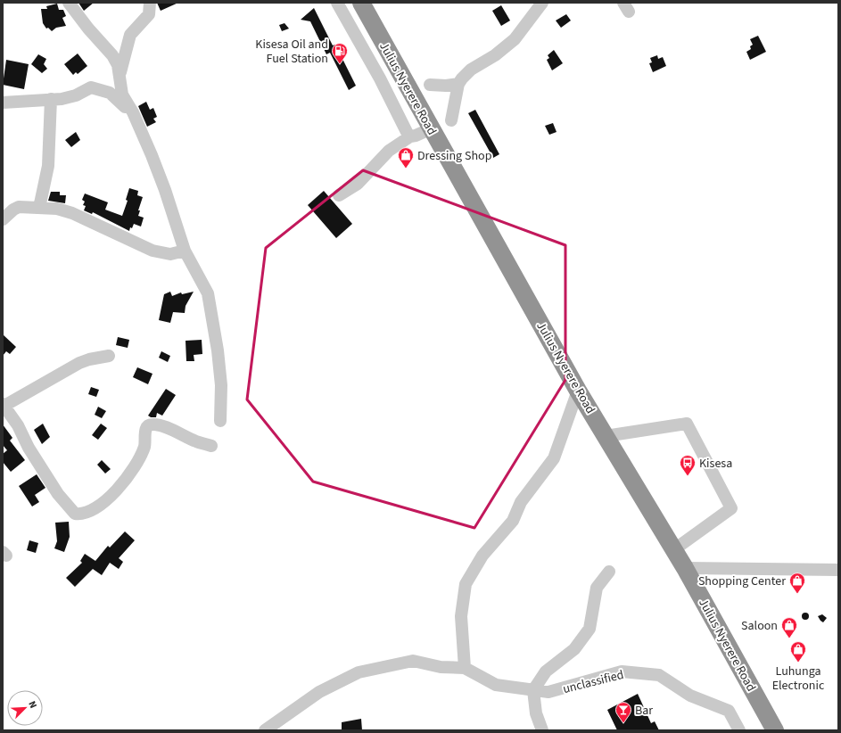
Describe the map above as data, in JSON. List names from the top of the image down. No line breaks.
{"streets":{"highway":["Julius Nyerere Road"],"street":["unclassified"]},"places":{"fuel station":["Kisesa Oil and Fuel Station"],"shop":["Dressing Shop","Shopping Center","Saloon","Luhunga Electronic"],"bus stop":["Kisesa"],"bar":["Bar"]},"north":"top right"}
